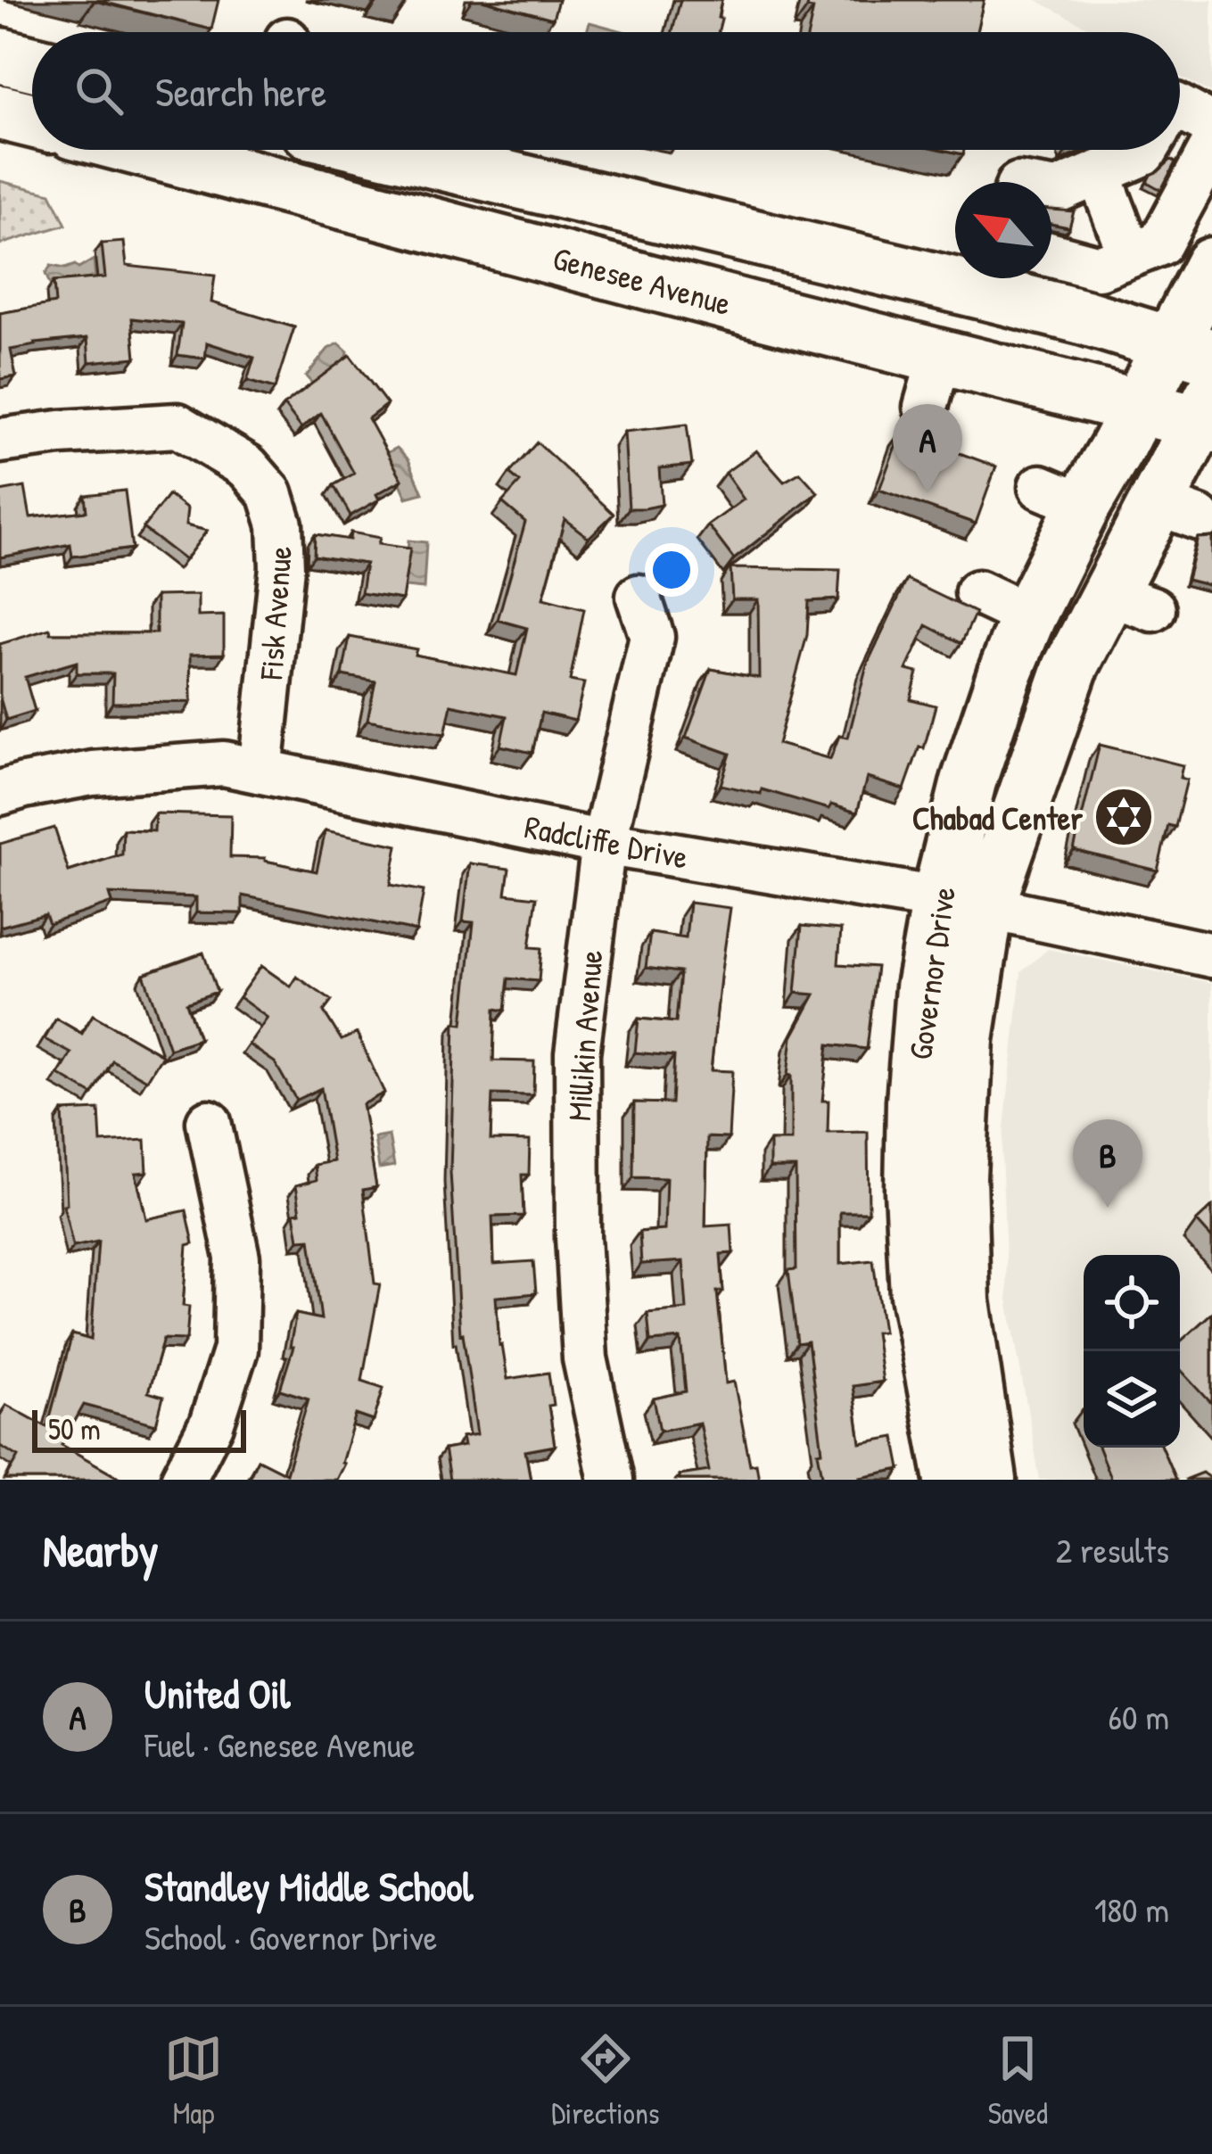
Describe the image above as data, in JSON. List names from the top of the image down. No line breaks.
{"streets":{"main road":["Genesee Avenue","Governor Drive"],"street":["Fisk Avenue","Radcliffe Drive","Millikin Avenue"]},"crossings":[["Genesee Avenue","Governor Drive"],["Fisk Avenue","Radcliffe Drive"],["Radcliffe Drive","Governor Drive"],["Radcliffe Drive","Millikin Avenue"]],"places":{"synagogue":["Chabad Center"]},"scale_bar":"50 m","north":"top left","page":{"search":"Search here","pins":["A","B"],"scale":"50 m","heading":["Nearby","2 results"],"list":[{"mark":"A","name":"United Oil","note":"Fuel · Genesee Avenue","value":"60 m"},{"mark":"B","name":"Standley Middle School","note":"School · Governor Drive","value":"180 m"}],"nav":["Map","Directions","Saved"]}}
